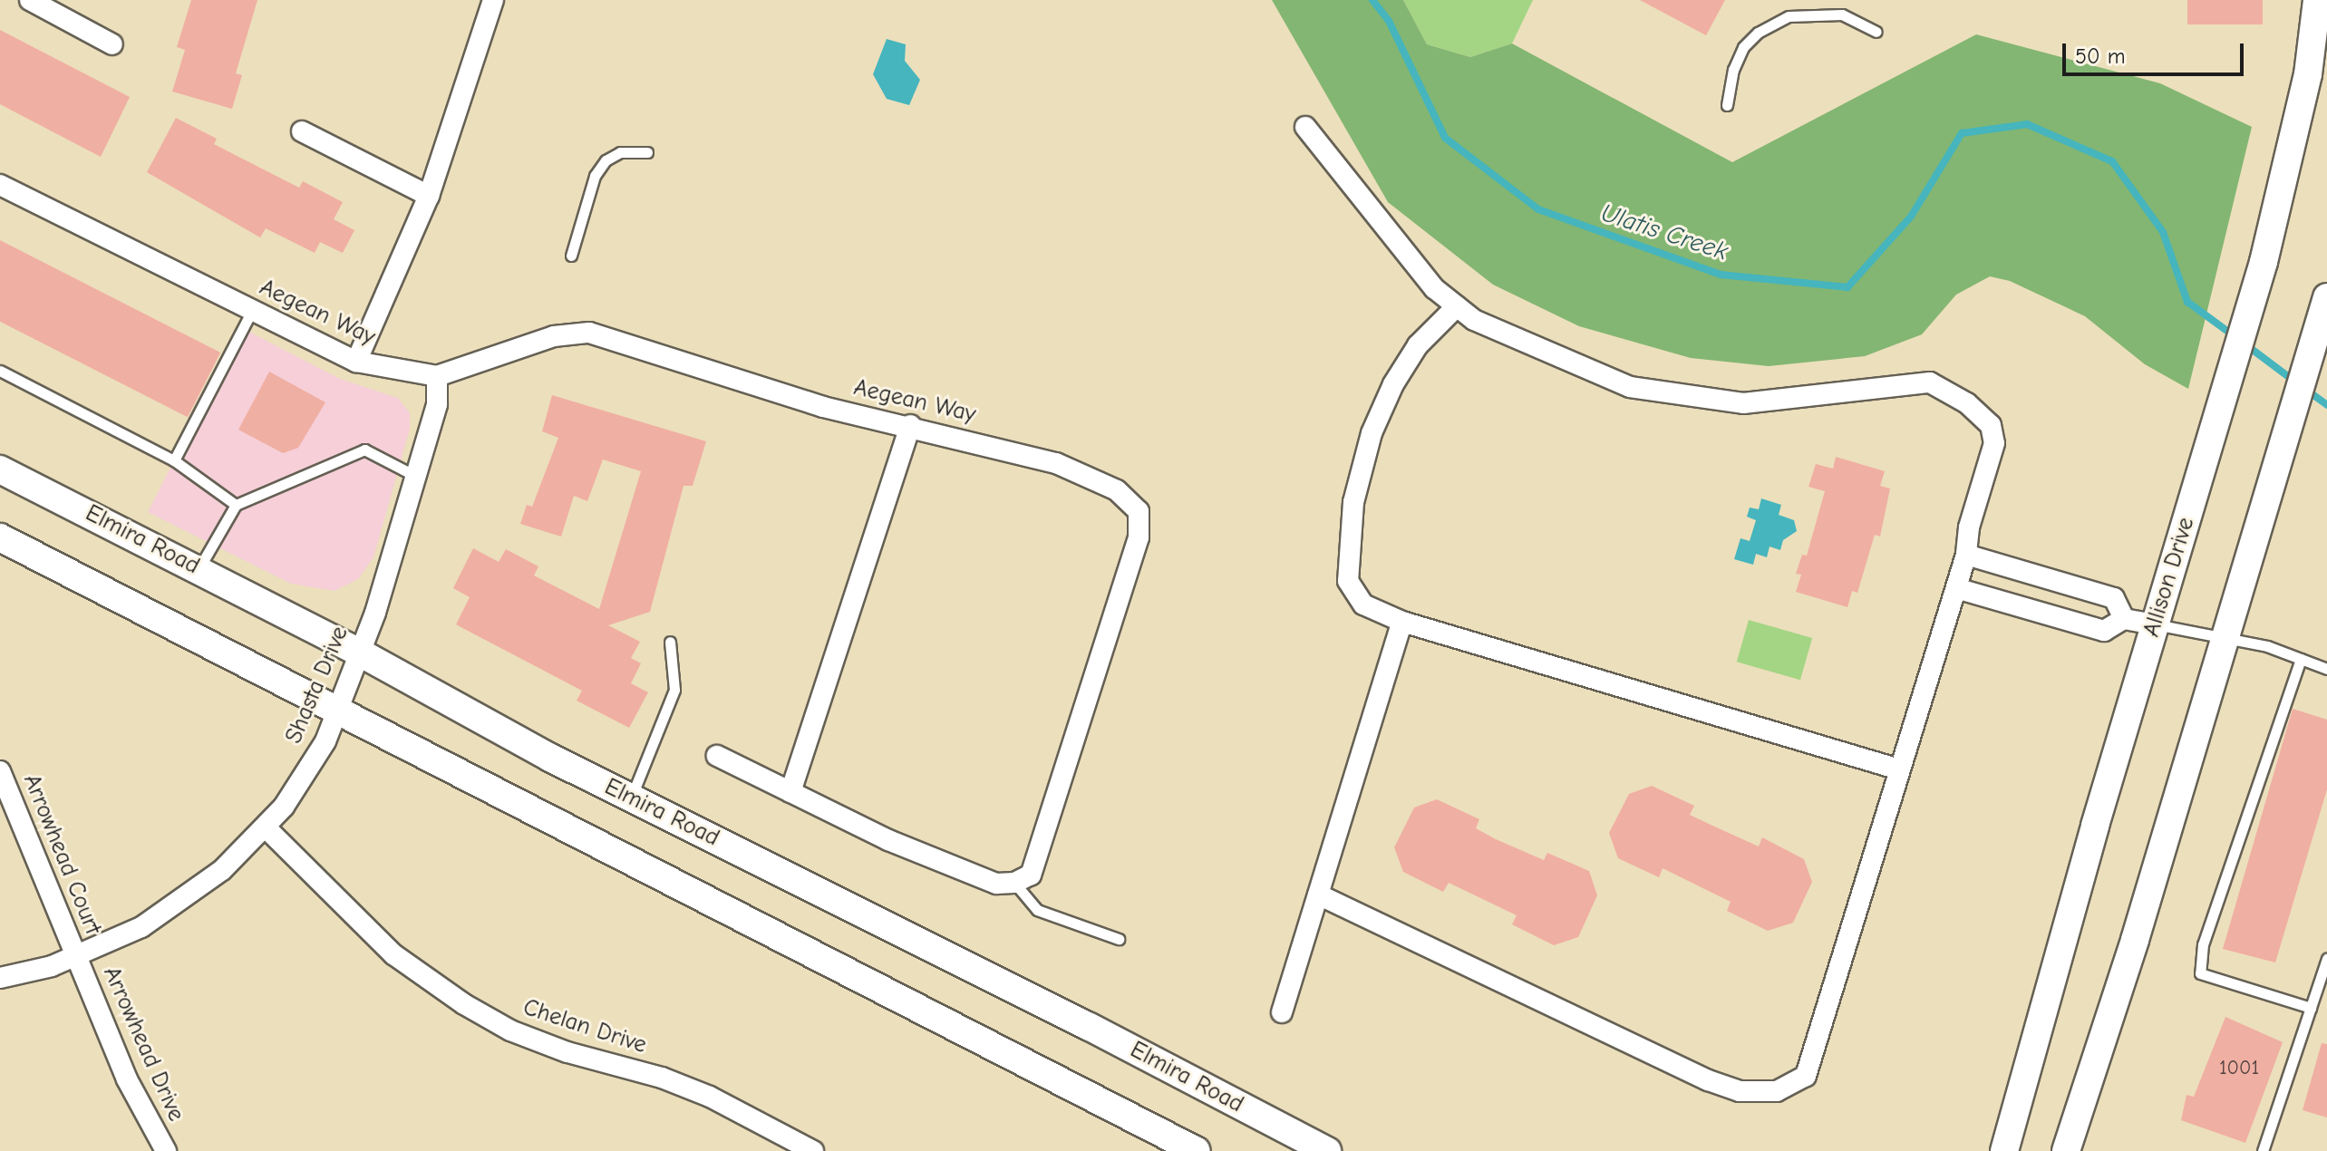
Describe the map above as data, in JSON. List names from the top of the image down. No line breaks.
{"streets":{"main road":["Elmira Road","Allison Drive"],"street":["Aegean Way","Shasta Drive","Arrowhead Court","Chelan Drive","Arrowhead Drive"]},"crossings":[["Aegean Way","Shasta Drive"],["Elmira Road","Shasta Drive"],["Shasta Drive","Arrowhead Court"],["Shasta Drive","Chelan Drive"],["Shasta Drive","Arrowhead Drive"],["Arrowhead Court","Arrowhead Drive"]],"water":["Ulatis Creek"],"house_numbers":["1001"],"scale_bar":"50 m"}
